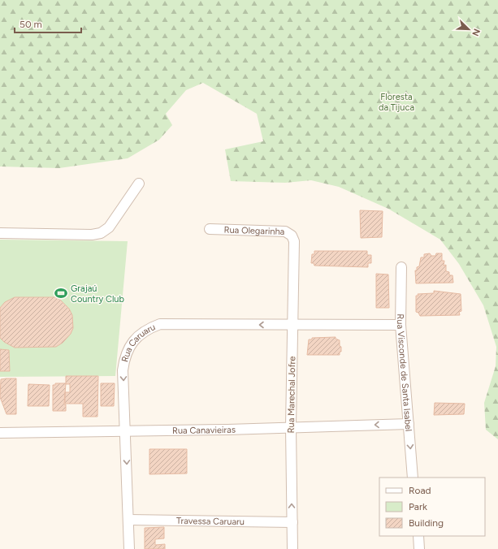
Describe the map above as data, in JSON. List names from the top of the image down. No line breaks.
{"streets":{"street":["Rua Olegarinha","Rua Caruaru","Rua Visconde de Santa Isabel","Rua Marechal Jofre","Rua Canavieiras","Travessa Caruaru"]},"crossings":[["Rua Olegarinha","Rua Marechal Jofre"],["Rua Caruaru","Rua Visconde de Santa Isabel"],["Rua Caruaru","Rua Marechal Jofre"],["Rua Caruaru","Rua Canavieiras"],["Rua Caruaru","Travessa Caruaru"],["Rua Visconde de Santa Isabel","Rua Canavieiras"],["Rua Marechal Jofre","Rua Canavieiras"],["Rua Marechal Jofre","Travessa Caruaru"]],"parks":["Floresta da Tijuca"],"places":{"sports":["Grajaú Country Club"]},"legend":["Road","Park","Building"],"scale_bar":"50 m","north":"bottom right"}
